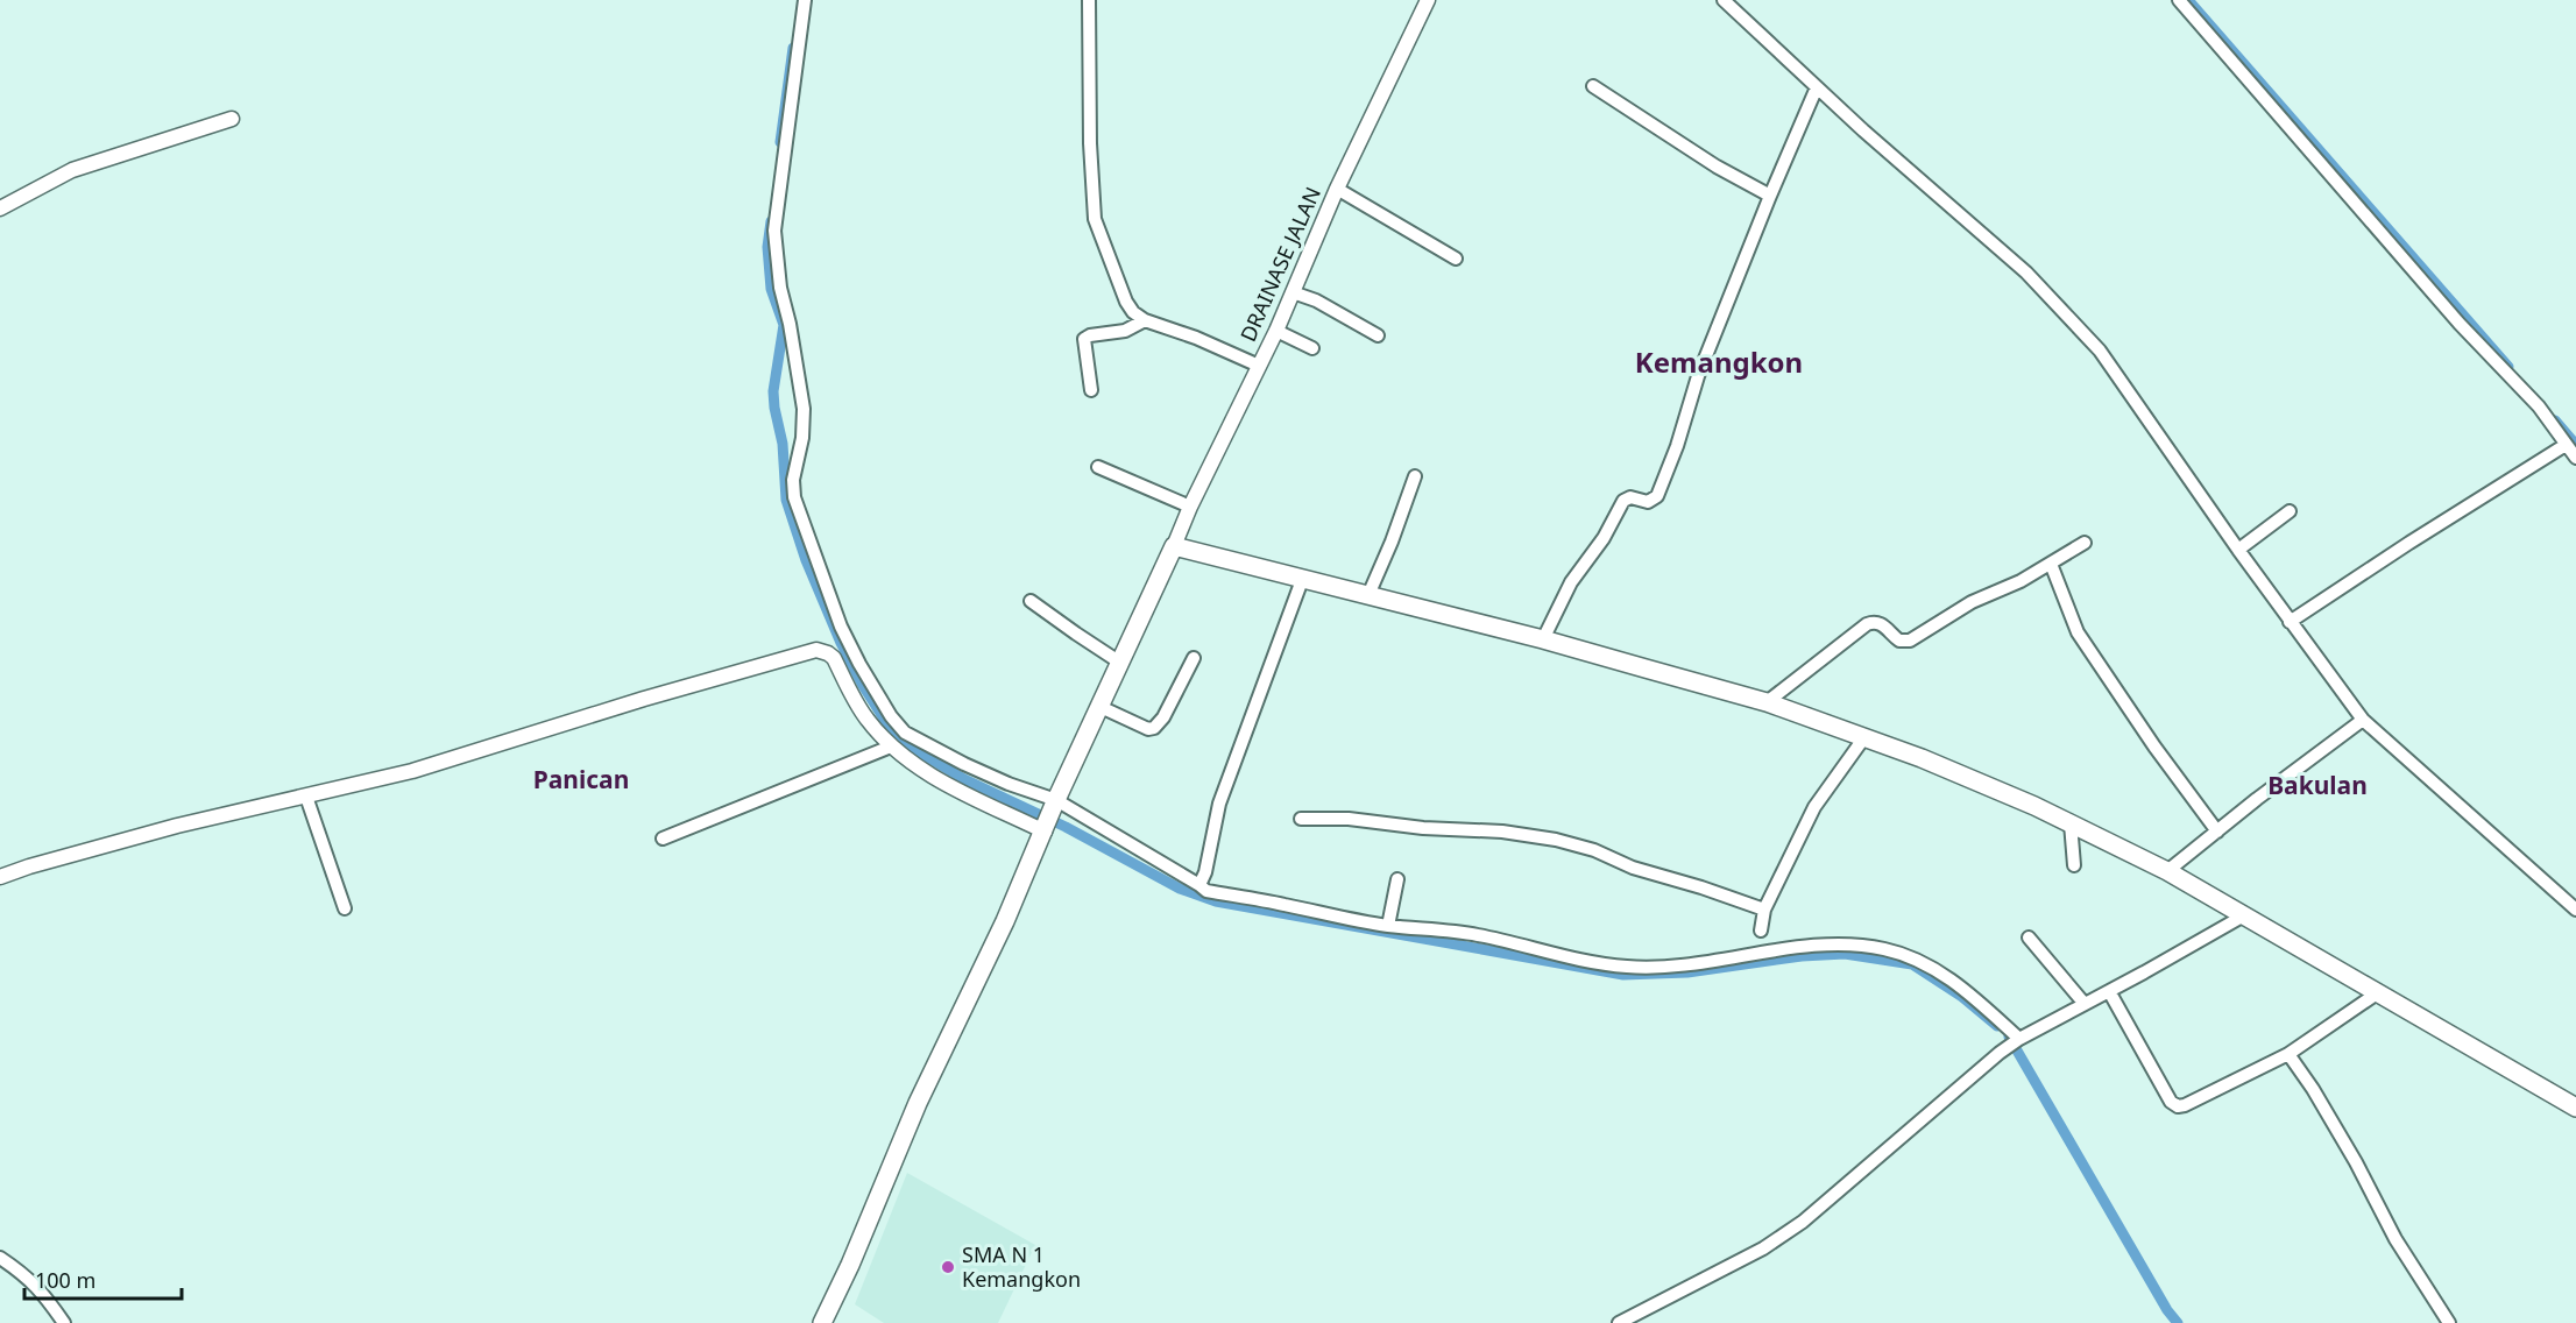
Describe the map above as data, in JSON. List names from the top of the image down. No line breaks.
{"streets":{"street":["DRAINASE JALAN"]},"districts":["Kemangkon","Panican","Bakulan"],"places":["SMA N 1 Kemangkon"],"scale_bar":"100 m"}
